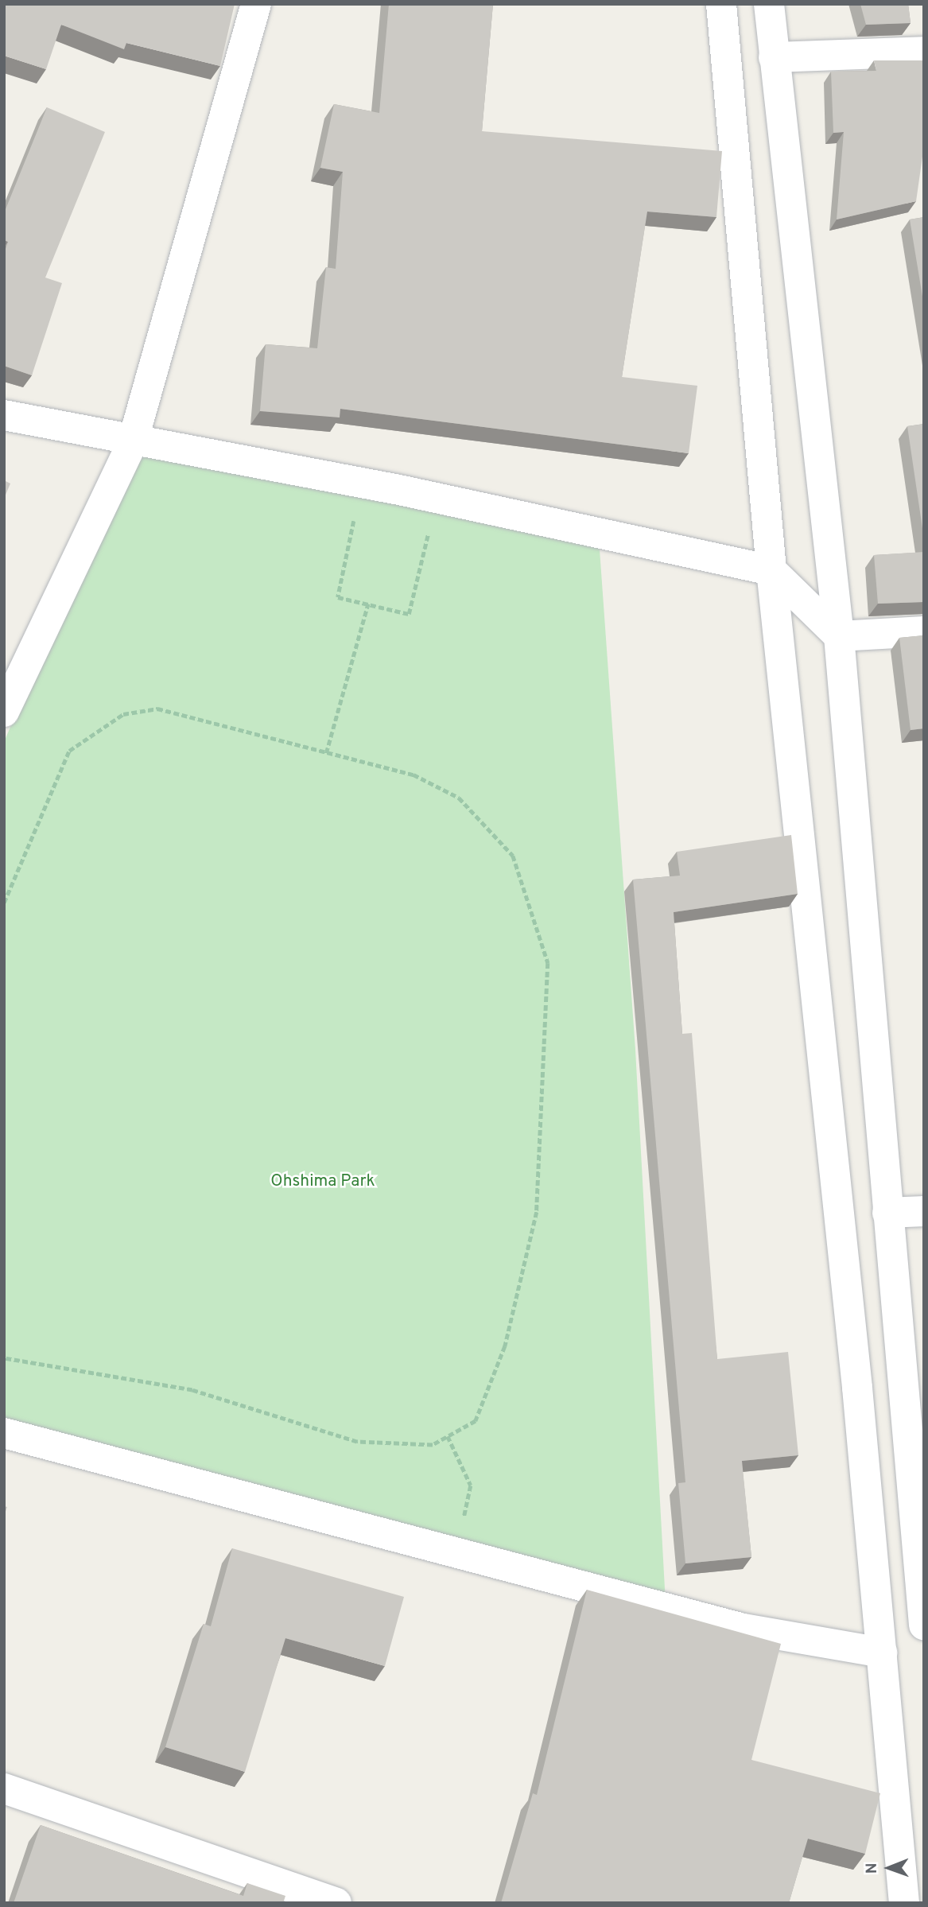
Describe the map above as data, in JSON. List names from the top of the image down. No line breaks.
{"parks":["Ohshima Park"],"north":"left"}
